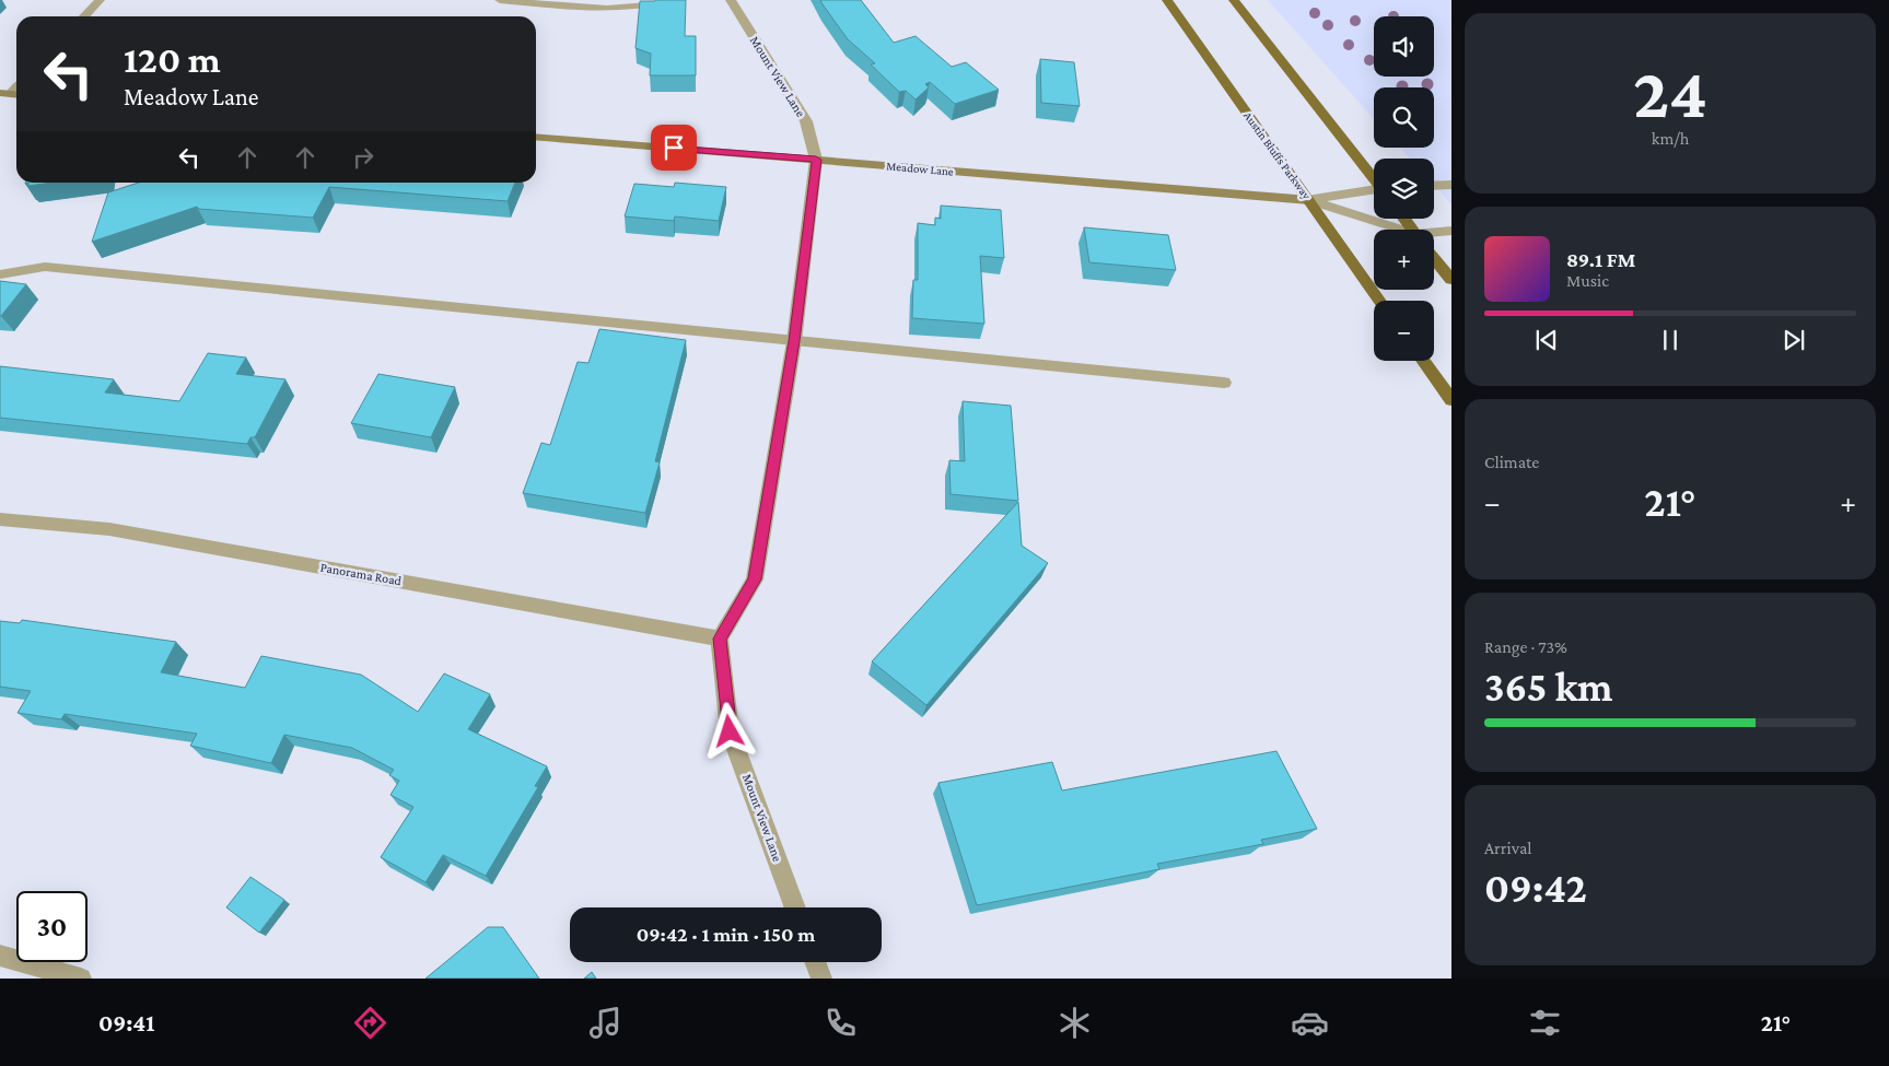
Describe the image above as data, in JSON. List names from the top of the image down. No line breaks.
{"streets":{"main road":["Austin Bluffs Parkway"],"street":["Mount View Lane","Meadow Lane","Panorama Road"]},"crossings":[["Mount View Lane","Meadow Lane"],["Mount View Lane","Panorama Road"],["Austin Bluffs Parkway","Meadow Lane"]],"page":{"tile":[["24","km/h"],"Climate",["Range · 73%","365 km"],["Arrival","09:42"]],"map_buttons":["+","−"],"turn":["120 m","Meadow Lane"],"song":["89.1 FM","Music"],"heat":["−","21°","+"],"limit":"30","trip":"09:42 · 1 min · 150 m","tabs":["09:41","21°"]}}
